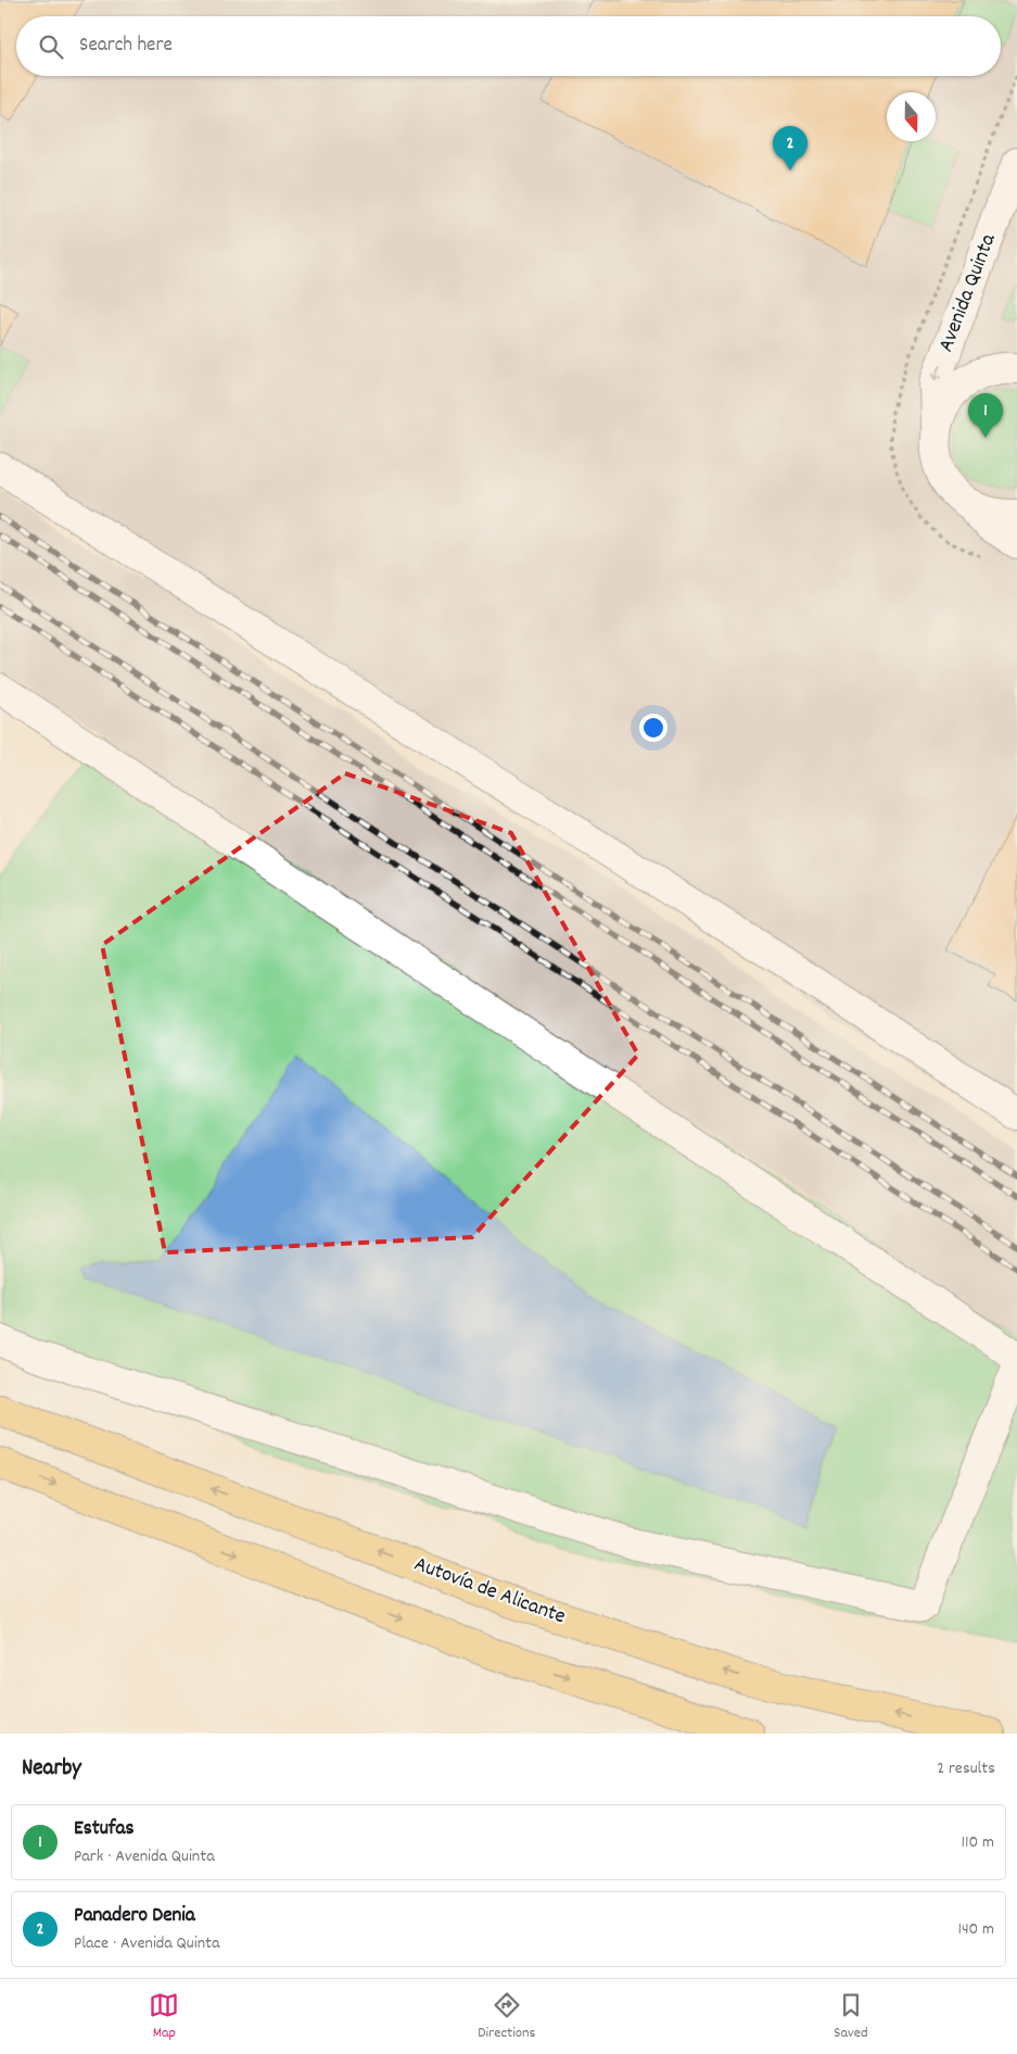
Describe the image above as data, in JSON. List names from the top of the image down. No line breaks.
{"streets":{"highway":["Autovía de Alicante"],"street":["Avenida Quinta"]},"one_way":["Avenida Quinta"],"north":"bottom","page":{"search":"Search here","pins":["2","1"],"heading":["Nearby","2 results"],"list":[{"mark":"1","name":"Estufas","note":"Park · Avenida Quinta","value":"110 m"},{"mark":"2","name":"Panadero Denia","note":"Place · Avenida Quinta","value":"140 m"}],"nav":["Map","Directions","Saved"]}}
